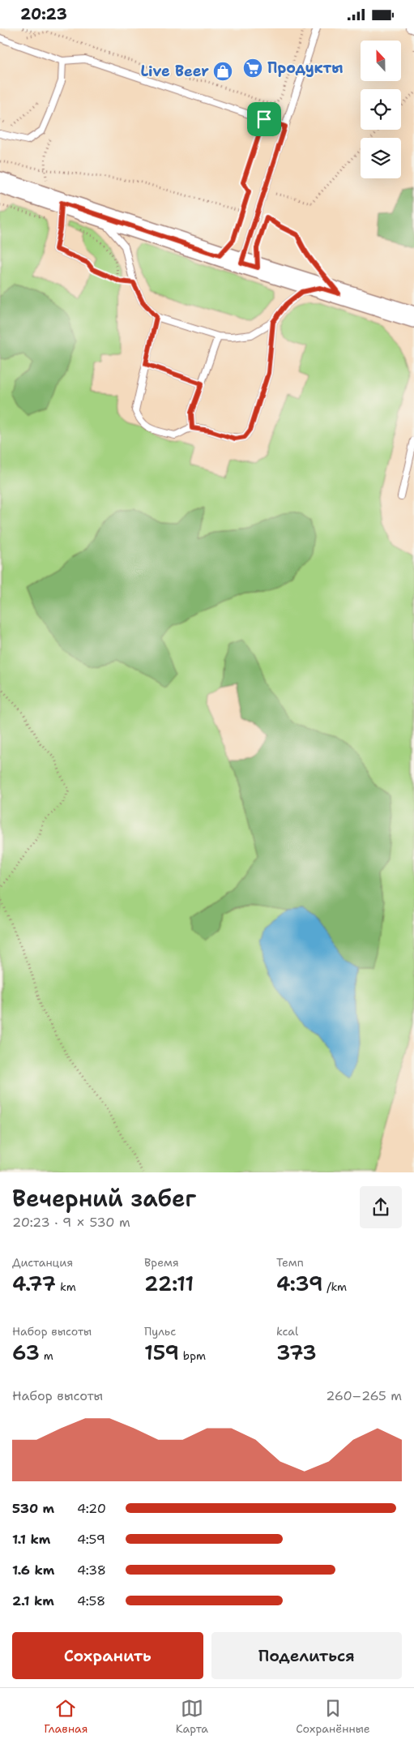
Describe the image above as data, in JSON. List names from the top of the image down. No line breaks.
{"places":{"supermarket":["Продукты"],"shop":["Live Beer"]},"north":"top","page":{"status":"20:23","heading":["Вечерний забег","20:23 · 9 × 530 m"],"stats":[["Дистанция","4.77 km"],["Время","22:11"],["Темп","4:39 /km"],["Набор высоты","63 m"],["Пульс","159 bpm"],["kcal","373"]],"chart":["Набор высоты","260–265 m"],"list":[{"name":"530 m","note":"4:20"},{"name":"1.1 km","note":"4:59"},{"name":"1.6 km","note":"4:38"},{"name":"2.1 km","note":"4:58"}],"buttons":["Сохранить","Поделиться"],"tabs":["Главная","Карта","Сохранённые"]}}
